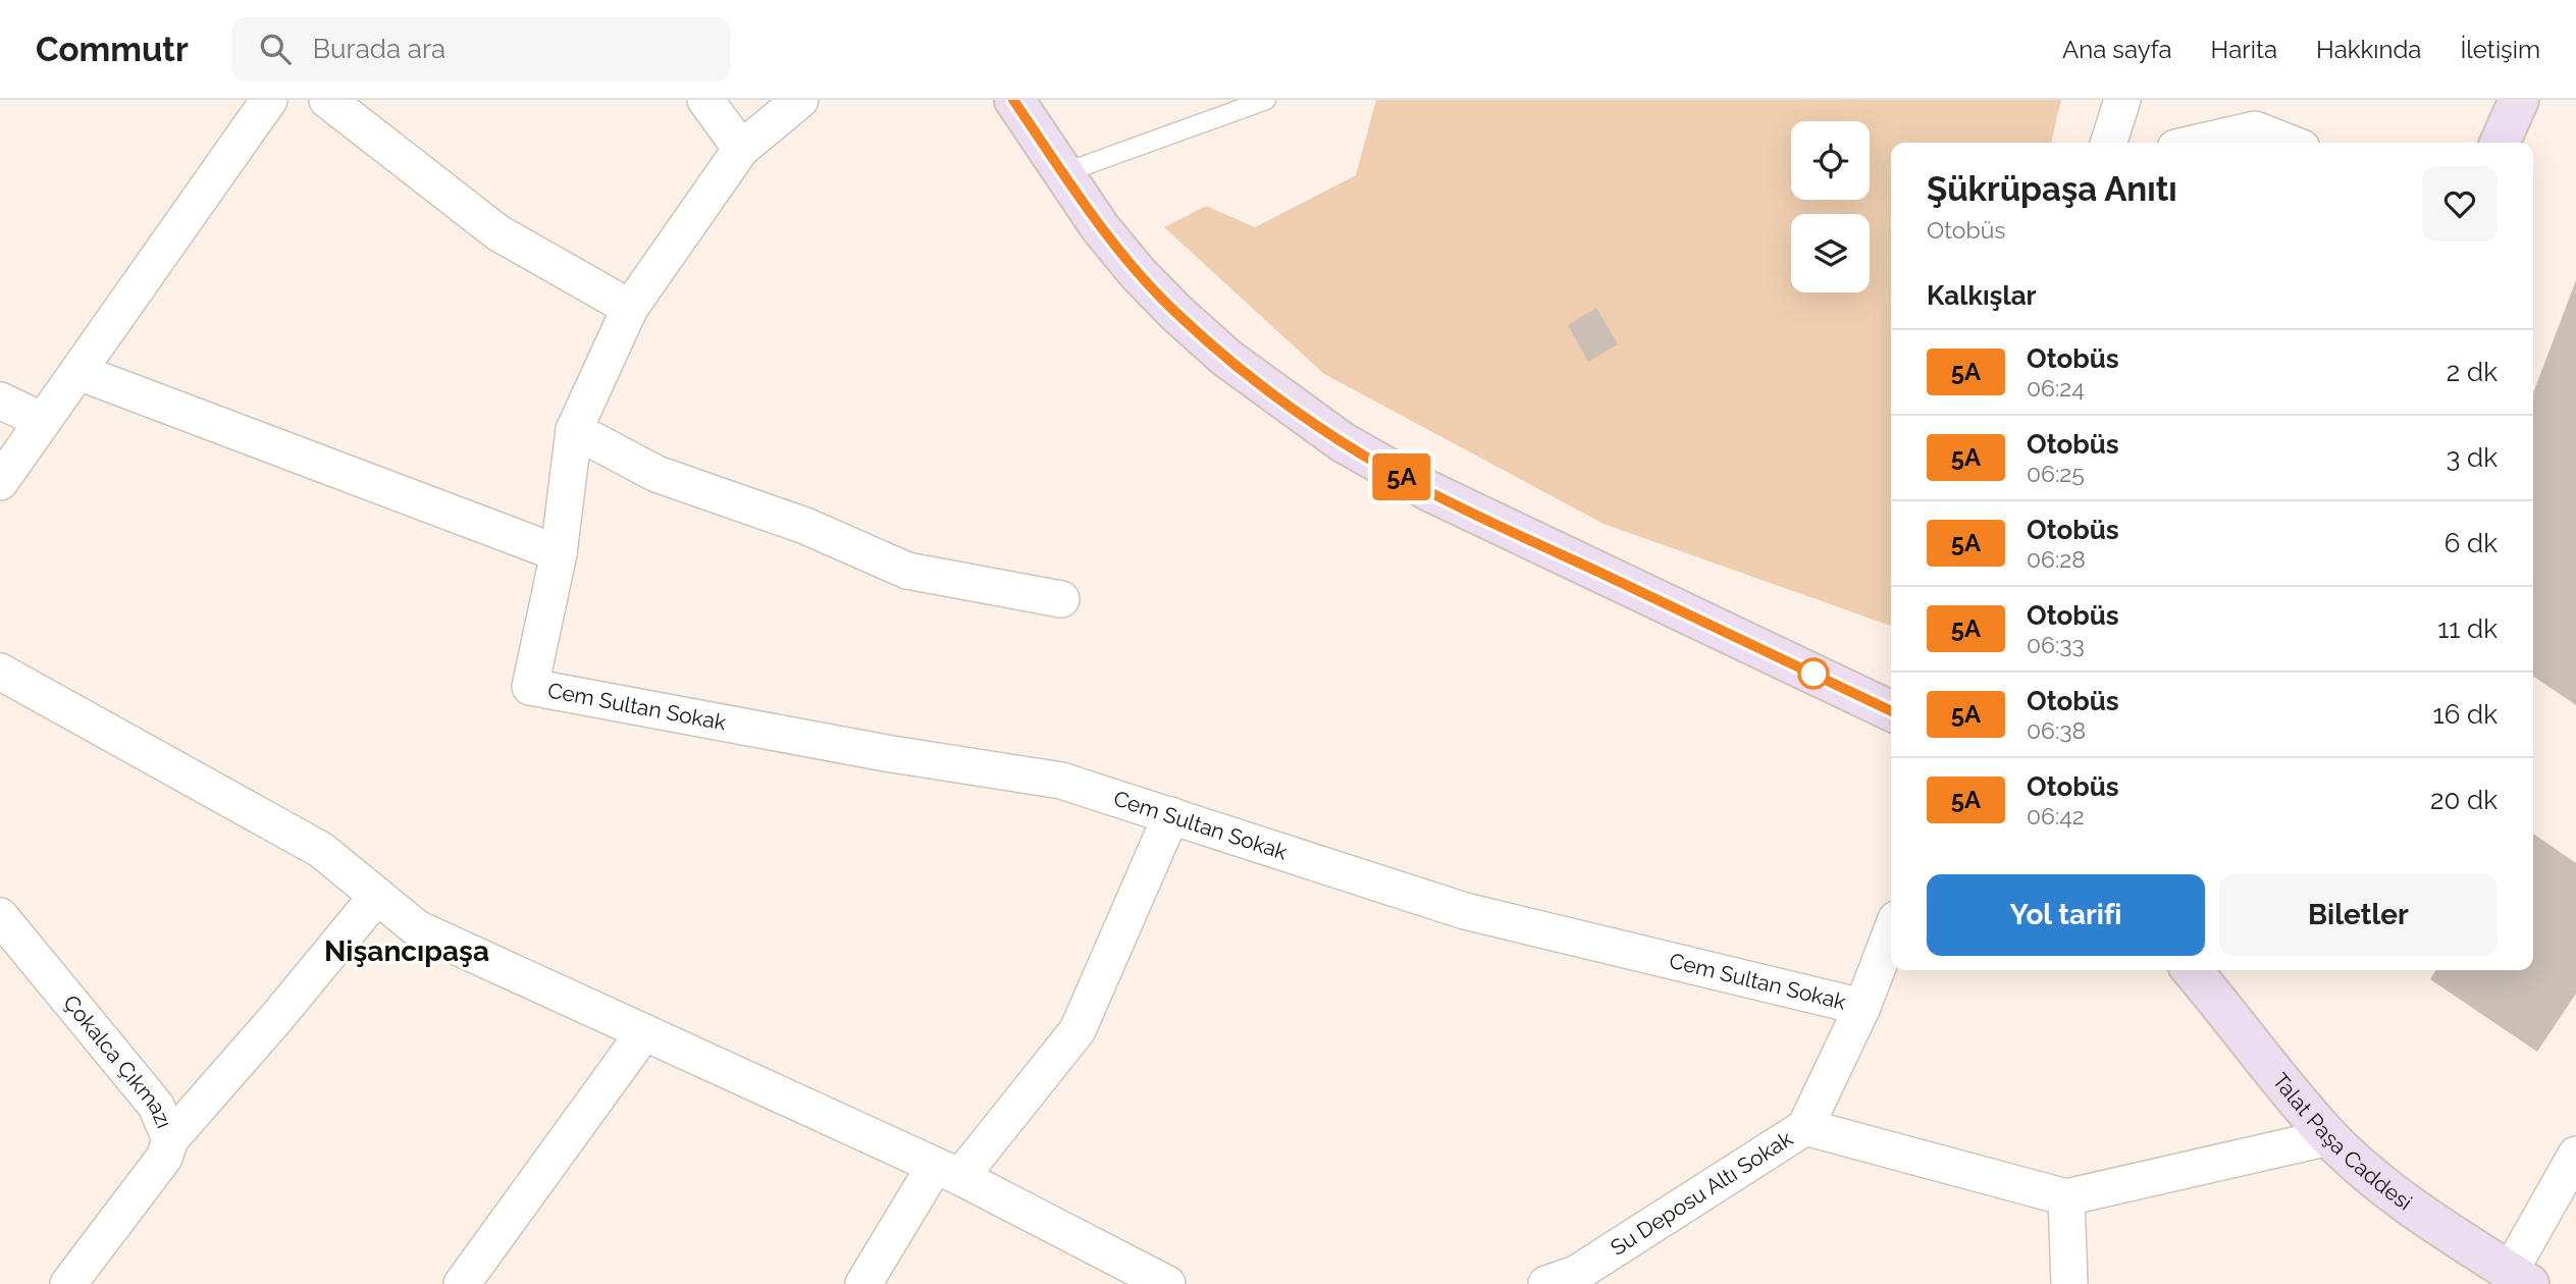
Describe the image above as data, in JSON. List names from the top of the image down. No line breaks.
{"streets":{"main road":["Talat Paşa Caddesi"],"street":["Cem Sultan Sokak","Çokalca Çıkmazı","Su Deposu Altı Sokak"]},"crossings":[["Cem Sultan Sokak","Su Deposu Altı Sokak"]],"districts":["Nişancıpaşa"],"lines":["bus line 5A"],"page":{"header":"Commutr","search":"Burada ara","nav":["Ana sayfa","Harita","Hakkında","İletişim"],"on_map":"5A","heading":[["Şükrüpaşa Anıtı","Otobüs"],"Kalkışlar"],"list":[{"mark":"5A","name":"Otobüs","note":"06:24","value":"2 dk"},{"mark":"5A","name":"Otobüs","note":"06:25","value":"3 dk"},{"mark":"5A","name":"Otobüs","note":"06:28","value":"6 dk"},{"mark":"5A","name":"Otobüs","note":"06:33","value":"11 dk"},{"mark":"5A","name":"Otobüs","note":"06:38","value":"16 dk"},{"mark":"5A","name":"Otobüs","note":"06:42","value":"20 dk"}],"buttons":["Yol tarifi","Biletler"]}}
